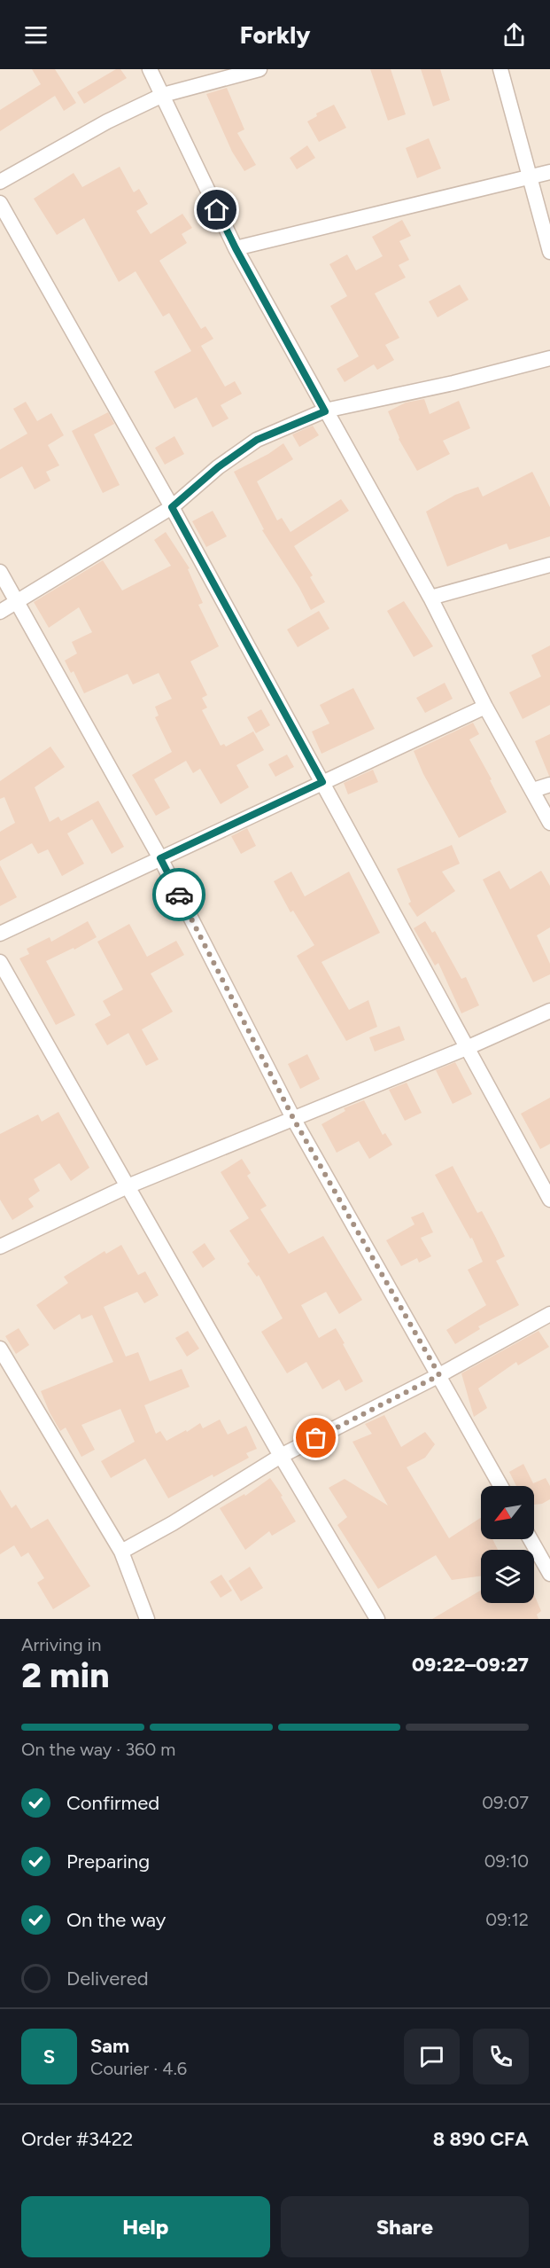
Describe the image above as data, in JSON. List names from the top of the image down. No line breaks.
{"north":"bottom left","page":{"header":"Forkly","heading":["2 min","Arriving in","09:22–09:27"],"panel":["Sam","Courier · 4.6","Order #3422","8 890 CFA"],"bar":"On the way · 360 m","list":[["Confirmed","09:07"],["Preparing","09:10"],["On the way","09:12"],"Delivered"],"round":"S","buttons":["Help","Share"]}}
